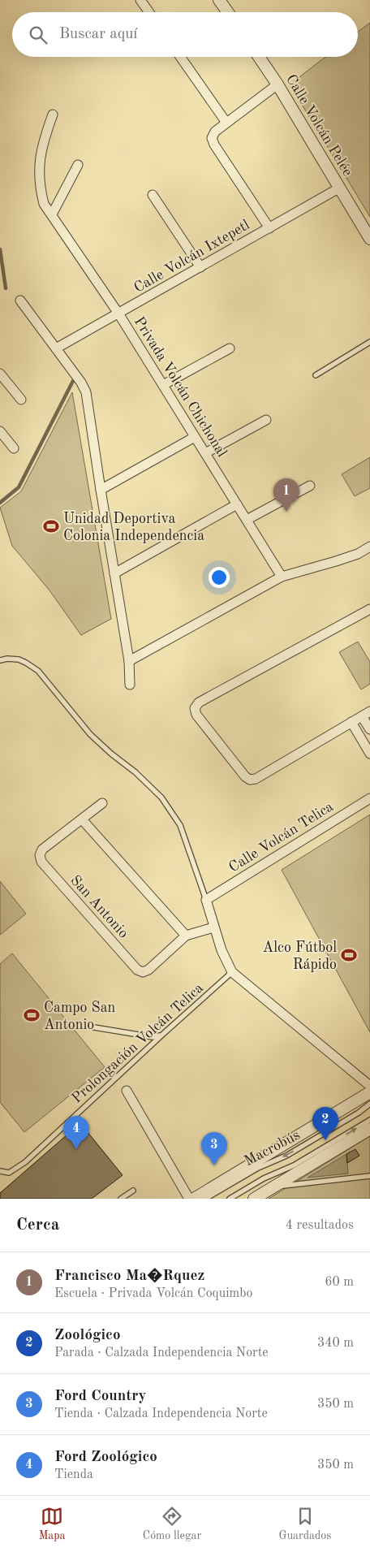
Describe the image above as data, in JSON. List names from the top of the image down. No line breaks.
{"streets":{"street":["Calle Volcán Pelée","Calle Volcán Ixtepetl","Privada Volcán Chichonal","Calle Volcán Telica","San Antonio"],"lane":["Prolongación Volcán Telica","Macrobús"]},"crossings":[["Calle Volcán Pelée","Calle Volcán Ixtepetl"],["Calle Volcán Ixtepetl","Privada Volcán Chichonal"]],"places":{"sports":["Unidad Deportiva Colonia Independencia","Alco Fútbol Rápido","Campo San Antonio"]},"page":{"search":"Buscar aquí","pins":["1","2","4","3"],"heading":["Cerca","4 resultados"],"list":[{"mark":"1","name":"Francisco Ma�Rquez","note":"Escuela · Privada Volcán Coquimbo","value":"60 m"},{"mark":"2","name":"Zoológico","note":"Parada · Calzada Independencia Norte","value":"340 m"},{"mark":"3","name":"Ford Country","note":"Tienda · Calzada Independencia Norte","value":"350 m"},{"mark":"4","name":"Ford Zoológico","note":"Tienda","value":"350 m"}],"nav":["Mapa","Cómo llegar","Guardados"]}}
